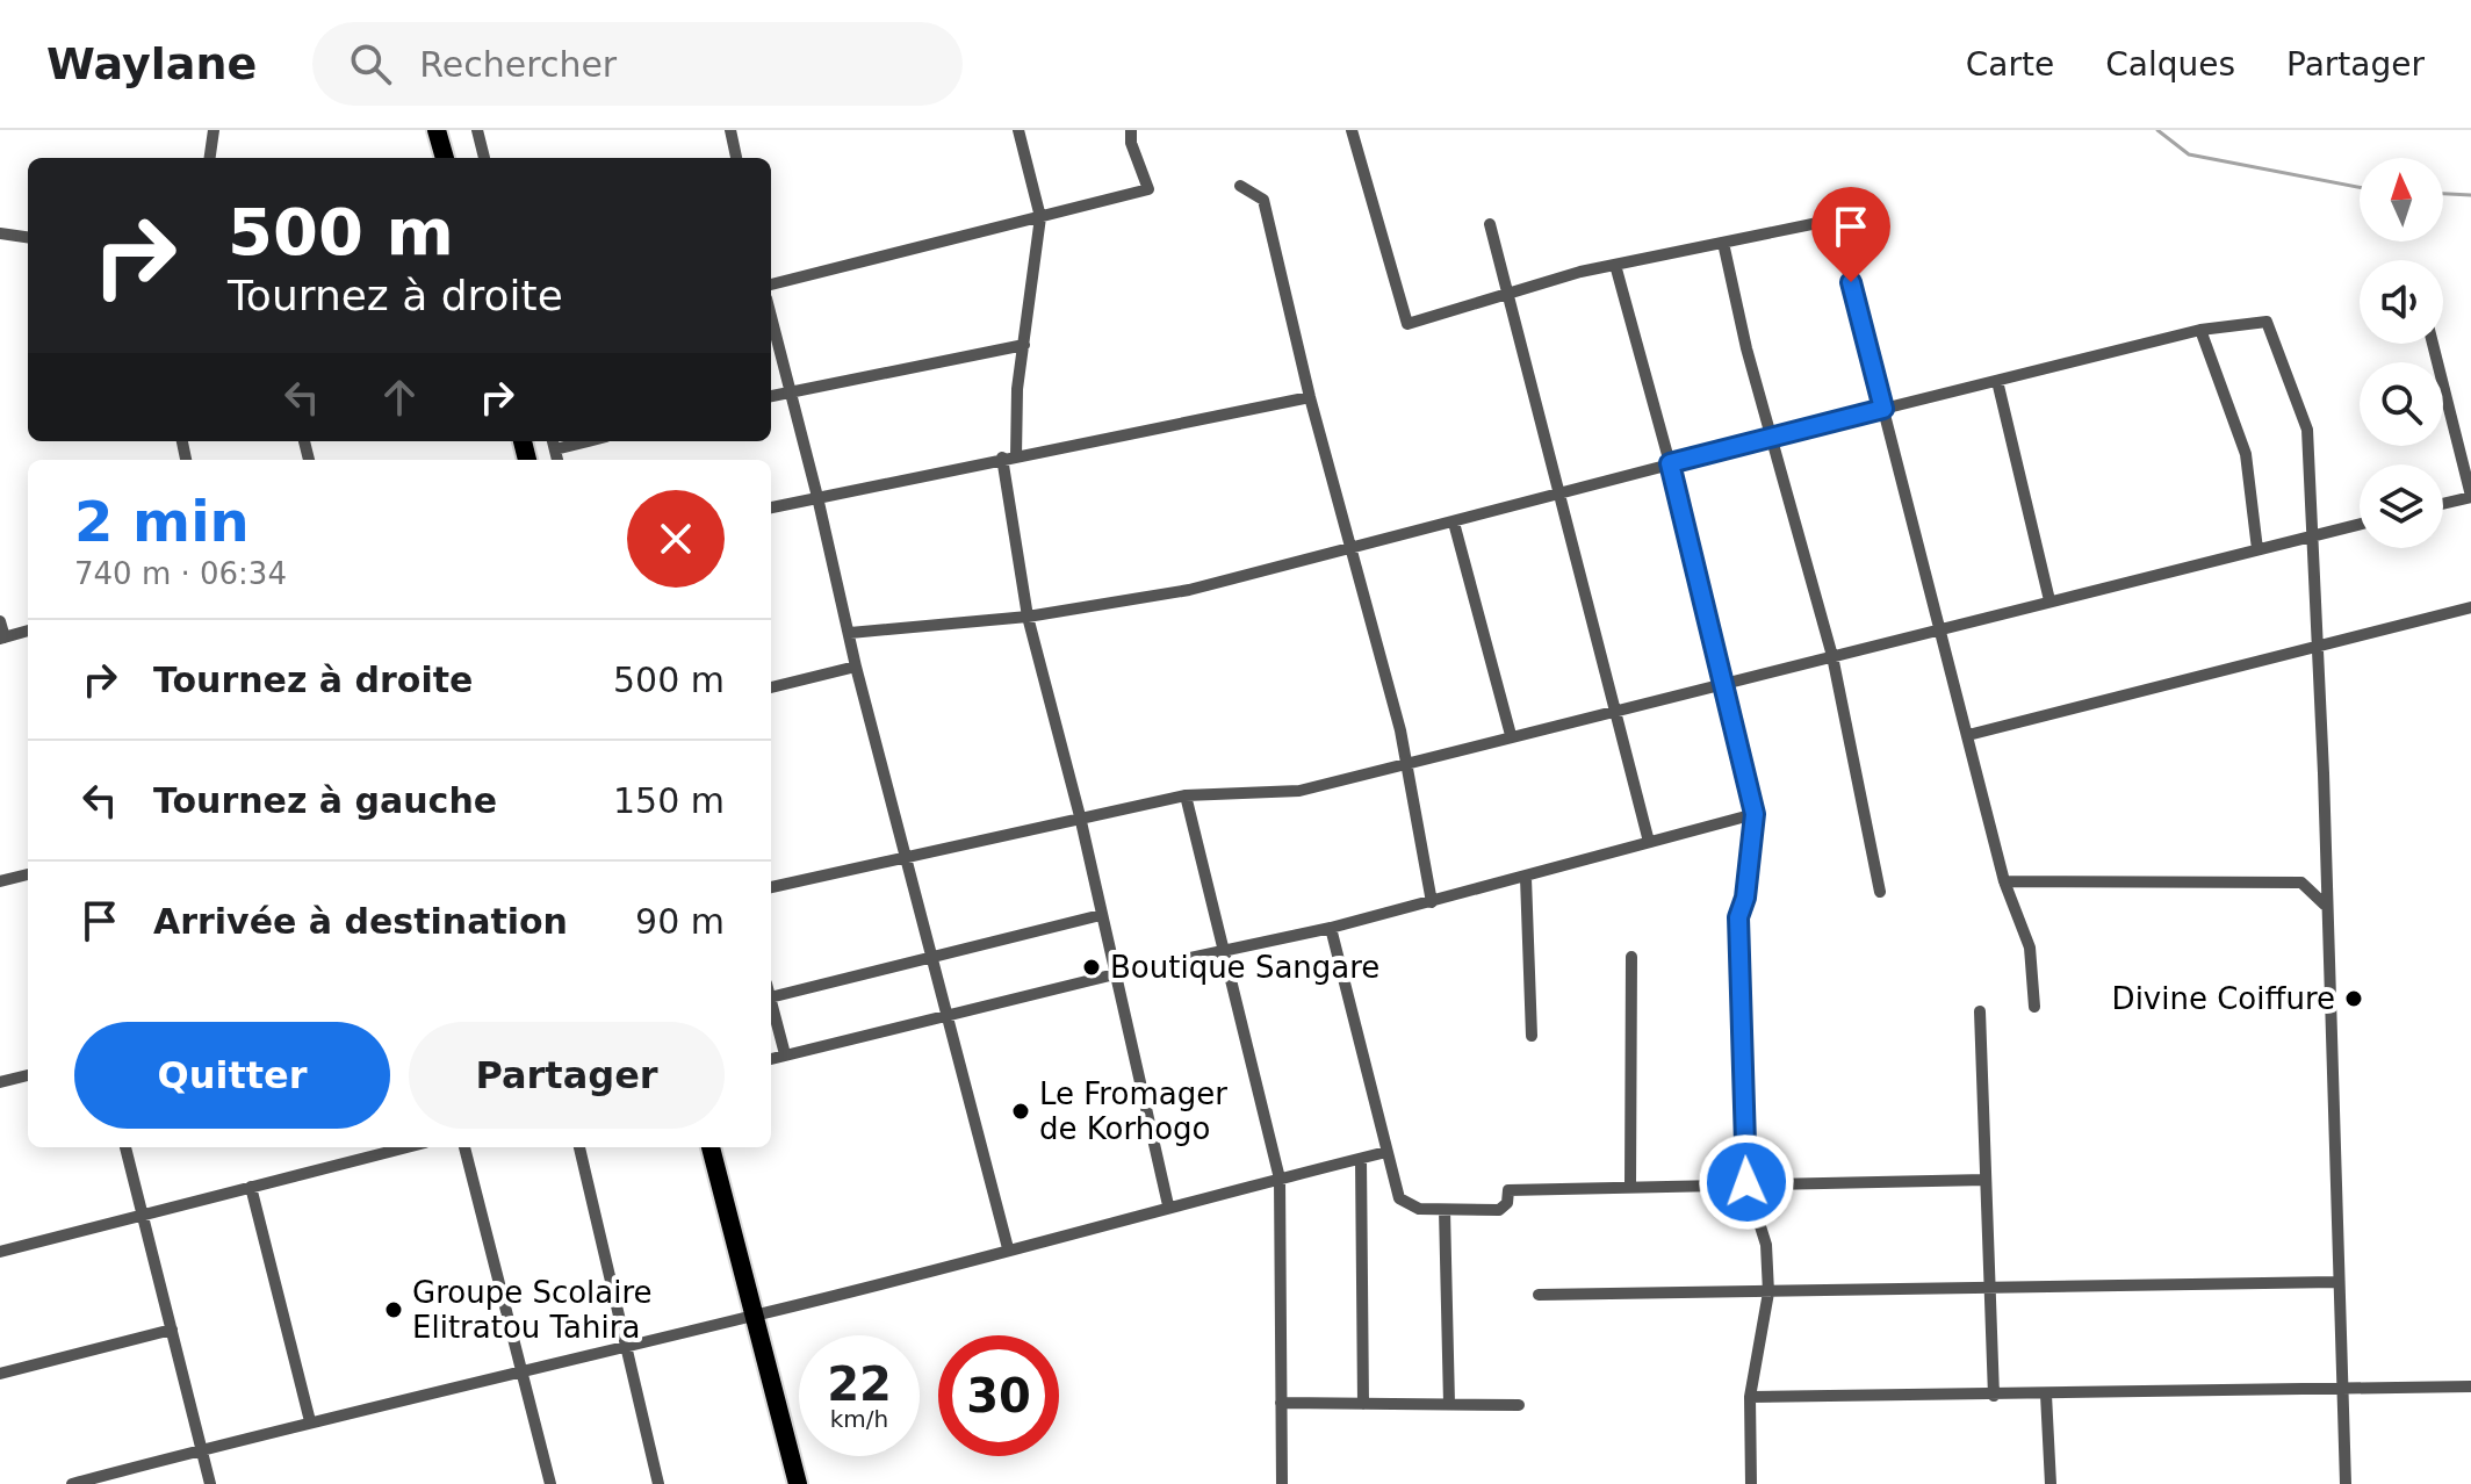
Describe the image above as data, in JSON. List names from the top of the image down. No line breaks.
{"places":["Boutique Sangare","Divine Coiffure","Le Fromager de Korhogo","Groupe Scolaire Elitratou Tahira"],"north":"top","page":{"header":"Waylane","search":"Rechercher","nav":["Carte","Calques","Partager"],"turn":["500 m","Tournez à droite"],"heading":["2 min","740 m · 06:34"],"list":[{"name":"Tournez à droite","value":"500 m"},{"name":"Tournez à gauche","value":"150 m"},{"name":"Arrivée à destination","value":"90 m"}],"buttons":["Quitter","Partager"],"speed":"22 km/h","limit":"30"}}
